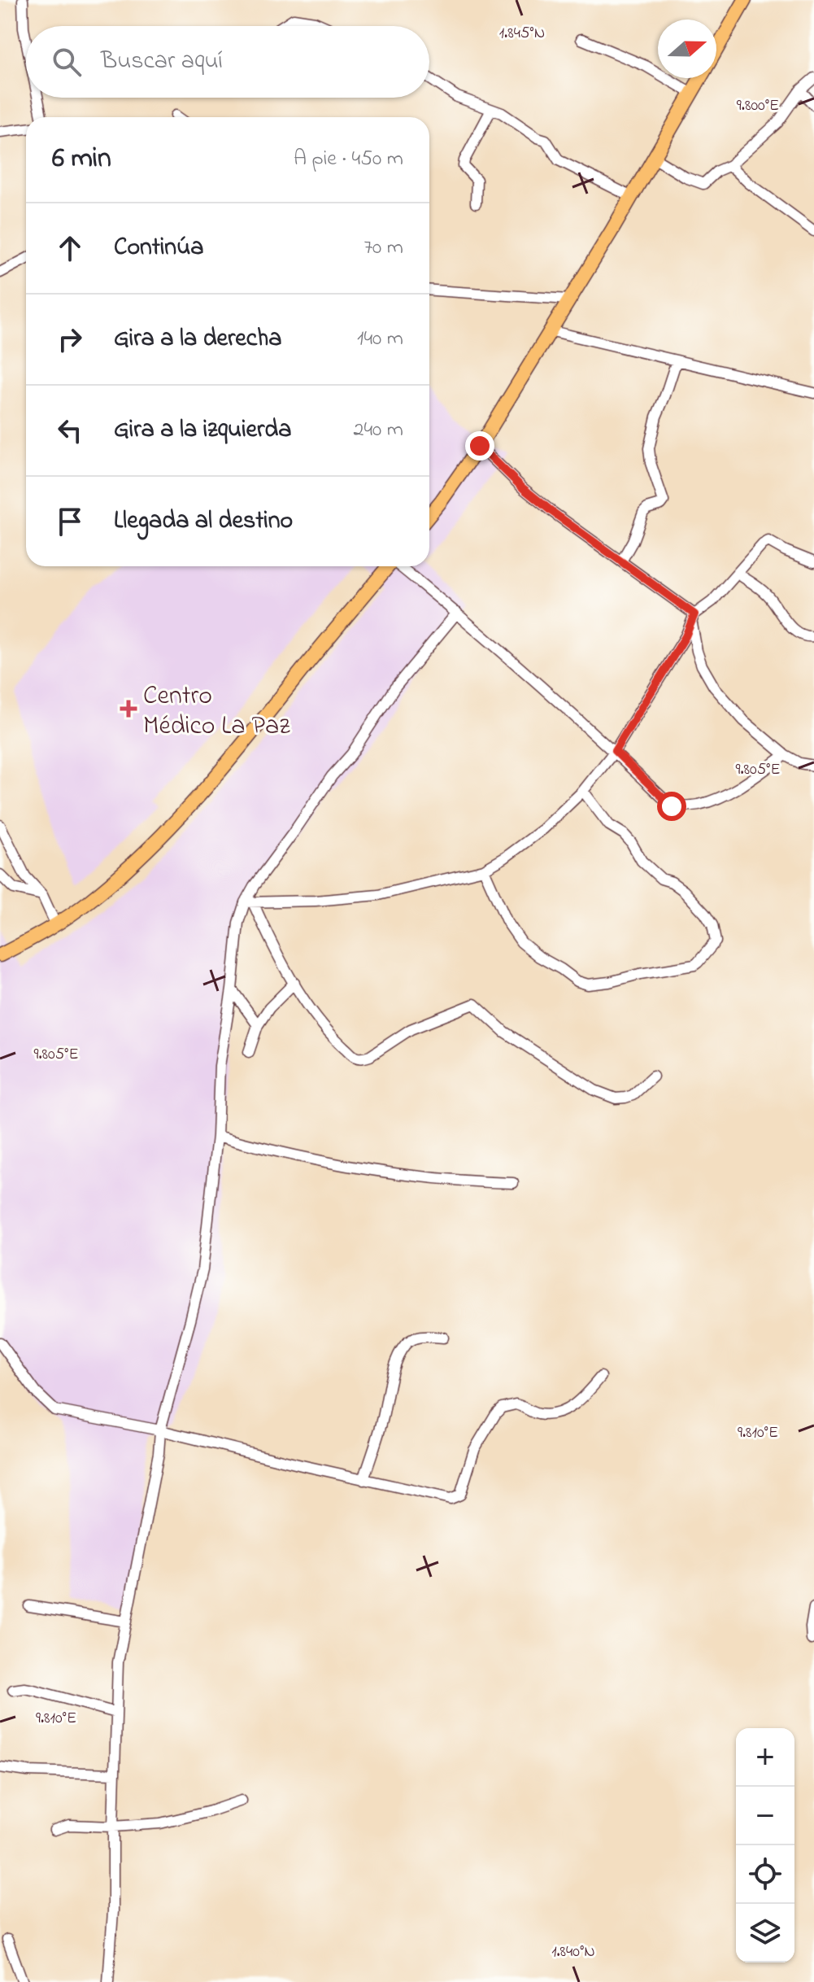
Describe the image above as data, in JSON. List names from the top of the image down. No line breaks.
{"places":{"health":["Centro Médico La Paz"]},"north":"right","page":{"search":"Buscar aquí","heading":["6 min","A pie · 450 m"],"list":[["Continúa","70 m"],["Gira a la derecha","140 m"],["Gira a la izquierda","240 m"],"Llegada al destino"],"map_buttons":["+","−"]},"coordinates":["1.845°N","9.800°E","9.805°E","9.810°E","1.840°N"]}
